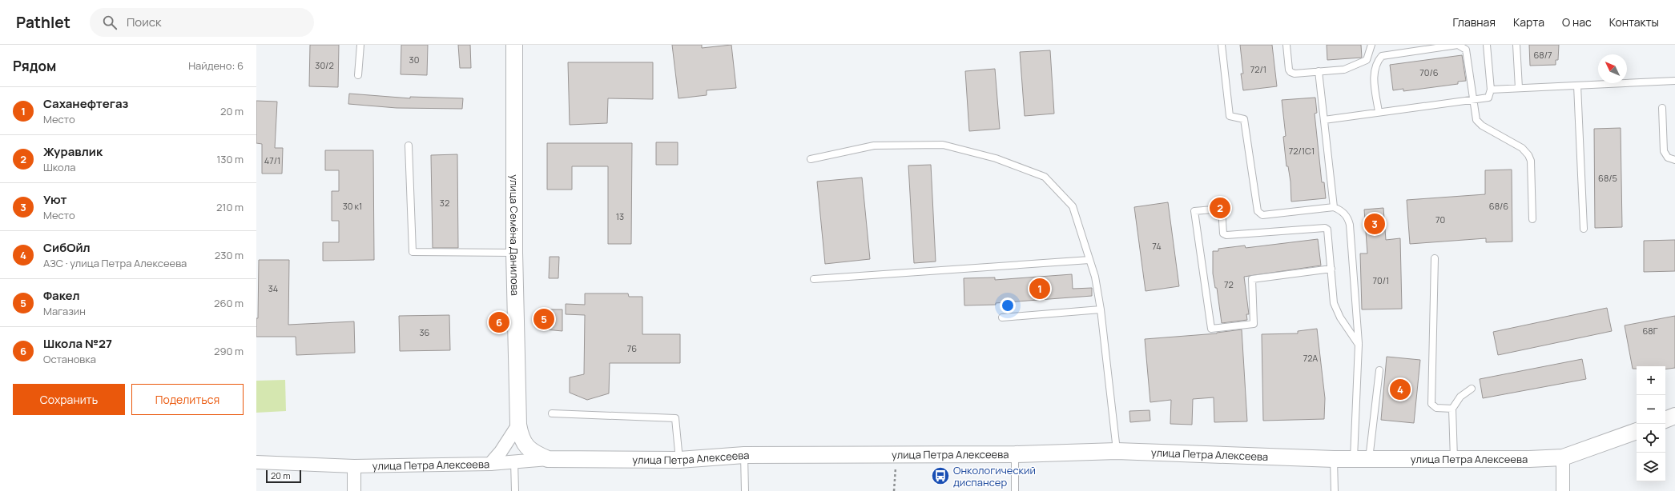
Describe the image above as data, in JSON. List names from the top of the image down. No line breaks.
{"streets":{"street":["улица Семёна Данилова","улица Петра Алексеева"]},"crossings":[["улица Семёна Данилова","улица Петра Алексеева"]],"places":{"bus stop":["Онкологический диспансер"]},"house_numbers":["68/7","30","30/2","72/1","70/6","72/1С1","47/1","68/5","32","30 к1","68/6","13","70","74","70/1","72","34","68Г","36","76","72А"],"scale_bar":"20 m","north":"top left","page":{"header":"Pathlet","search":"Поиск","nav":["Главная","Карта","О нас","Контакты"],"heading":["Рядом","Найдено: 6"],"list":[{"mark":"1","name":"Саханефтегаз","note":"Место","value":"20 m"},{"mark":"2","name":"Журавлик","note":"Школа","value":"130 m"},{"mark":"3","name":"Уют","note":"Место","value":"210 m"},{"mark":"4","name":"СибОйл","note":"АЗС · улица Петра Алексеева","value":"230 m"},{"mark":"5","name":"Факел","note":"Магазин","value":"260 m"},{"mark":"6","name":"Школа №27","note":"Остановка","value":"290 m"}],"pins":["2","3","1","5","6","4"],"map_buttons":["+","−"],"buttons":["Сохранить","Поделиться"],"scale":"20 m"}}
